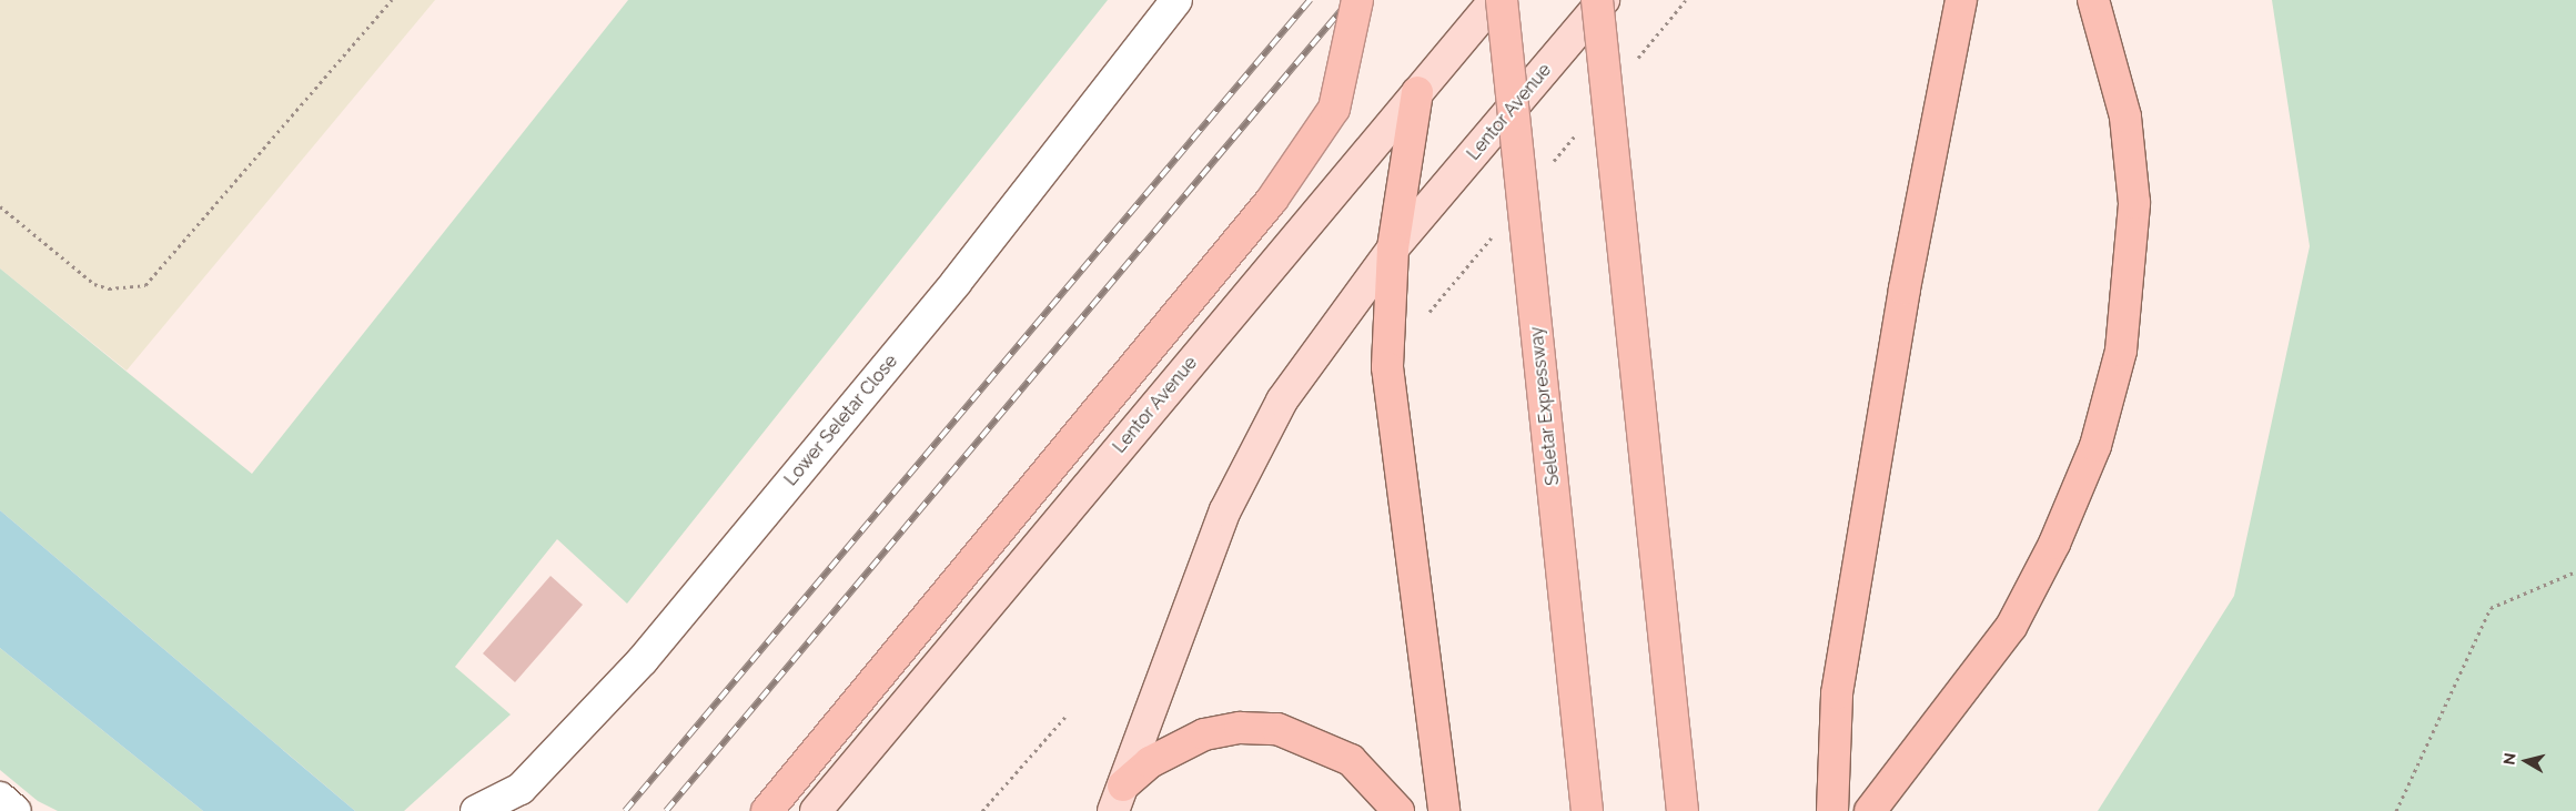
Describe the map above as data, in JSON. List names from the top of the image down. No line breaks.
{"streets":{"highway":["Seletar Expressway"],"main road":["Lentor Avenue"],"lane":["Lower Seletar Close"]},"north":"left"}
